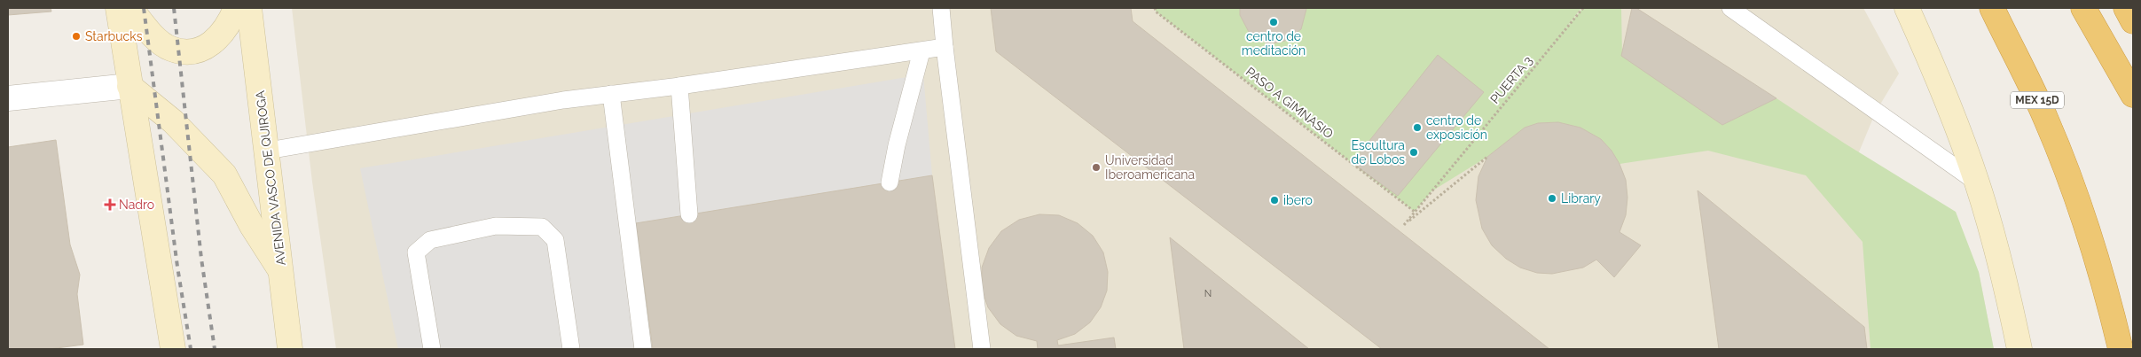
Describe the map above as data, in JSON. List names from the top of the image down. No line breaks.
{"streets":{"highway":["MEX 15D"],"main road":["AVENIDA VASCO DE QUIROGA"],"path":["PUERTA 3","PASO A GIMNASIO"]},"crossings":[["PUERTA 3","PASO A GIMNASIO"]],"places":{"other":["centro de meditación","Starbucks","centro de exposición","Escultura de Lobos","Universidad Iberoamericana","Library","ibero"],"health":["Nadro"]},"house_numbers":["N"]}
